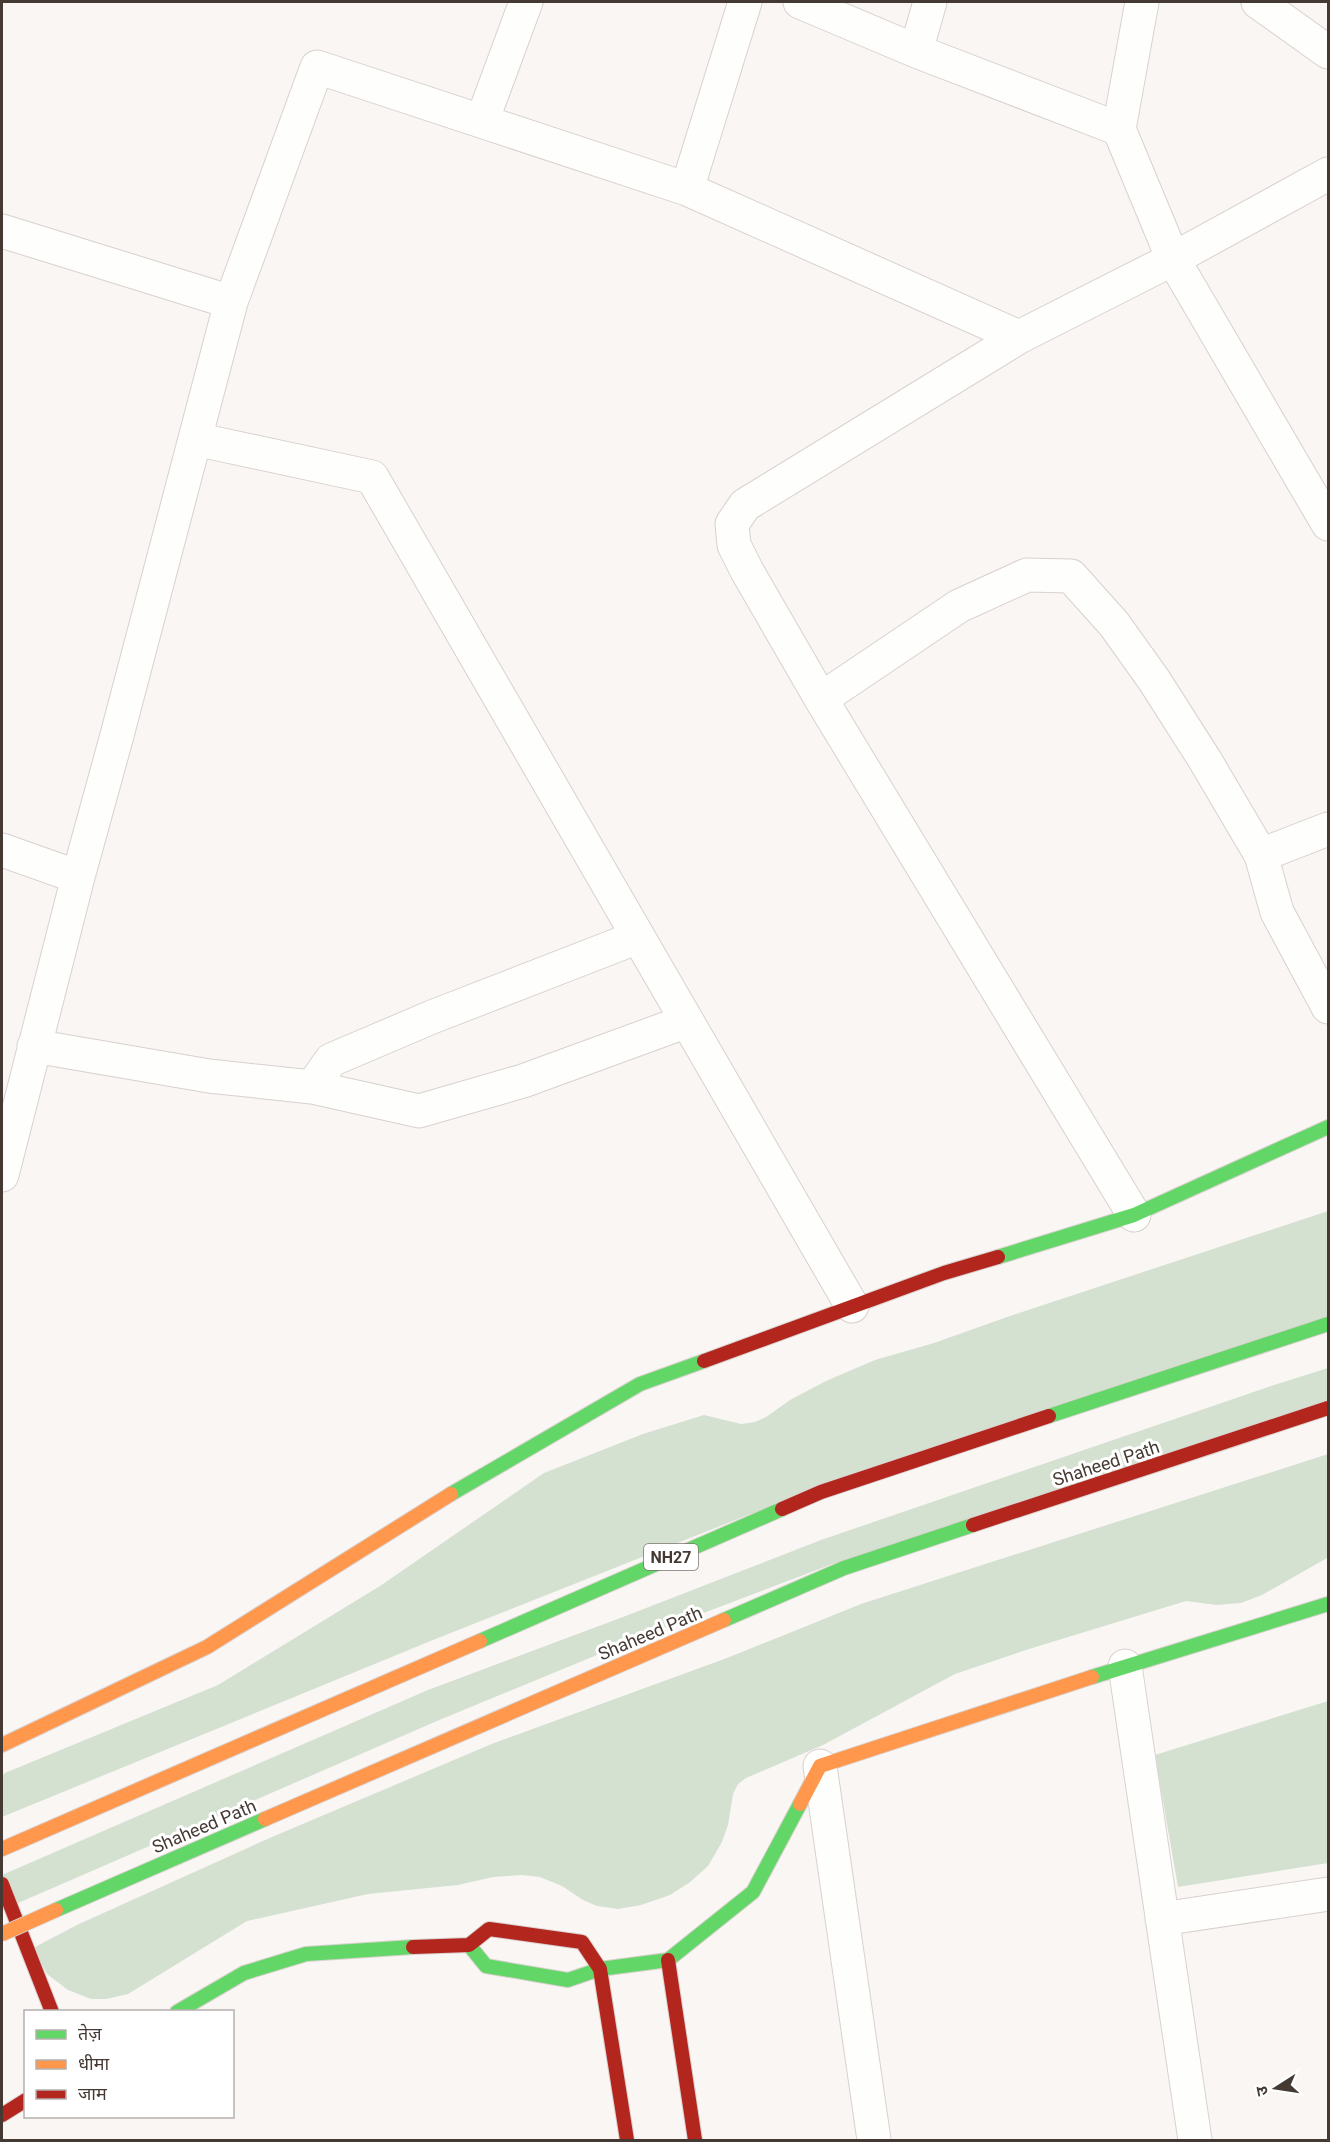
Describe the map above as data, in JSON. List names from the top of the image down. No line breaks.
{"streets":{"main road":["Shaheed Path","NH27"]},"legend":["तेज़","धीमा","जाम"],"north":"left"}
